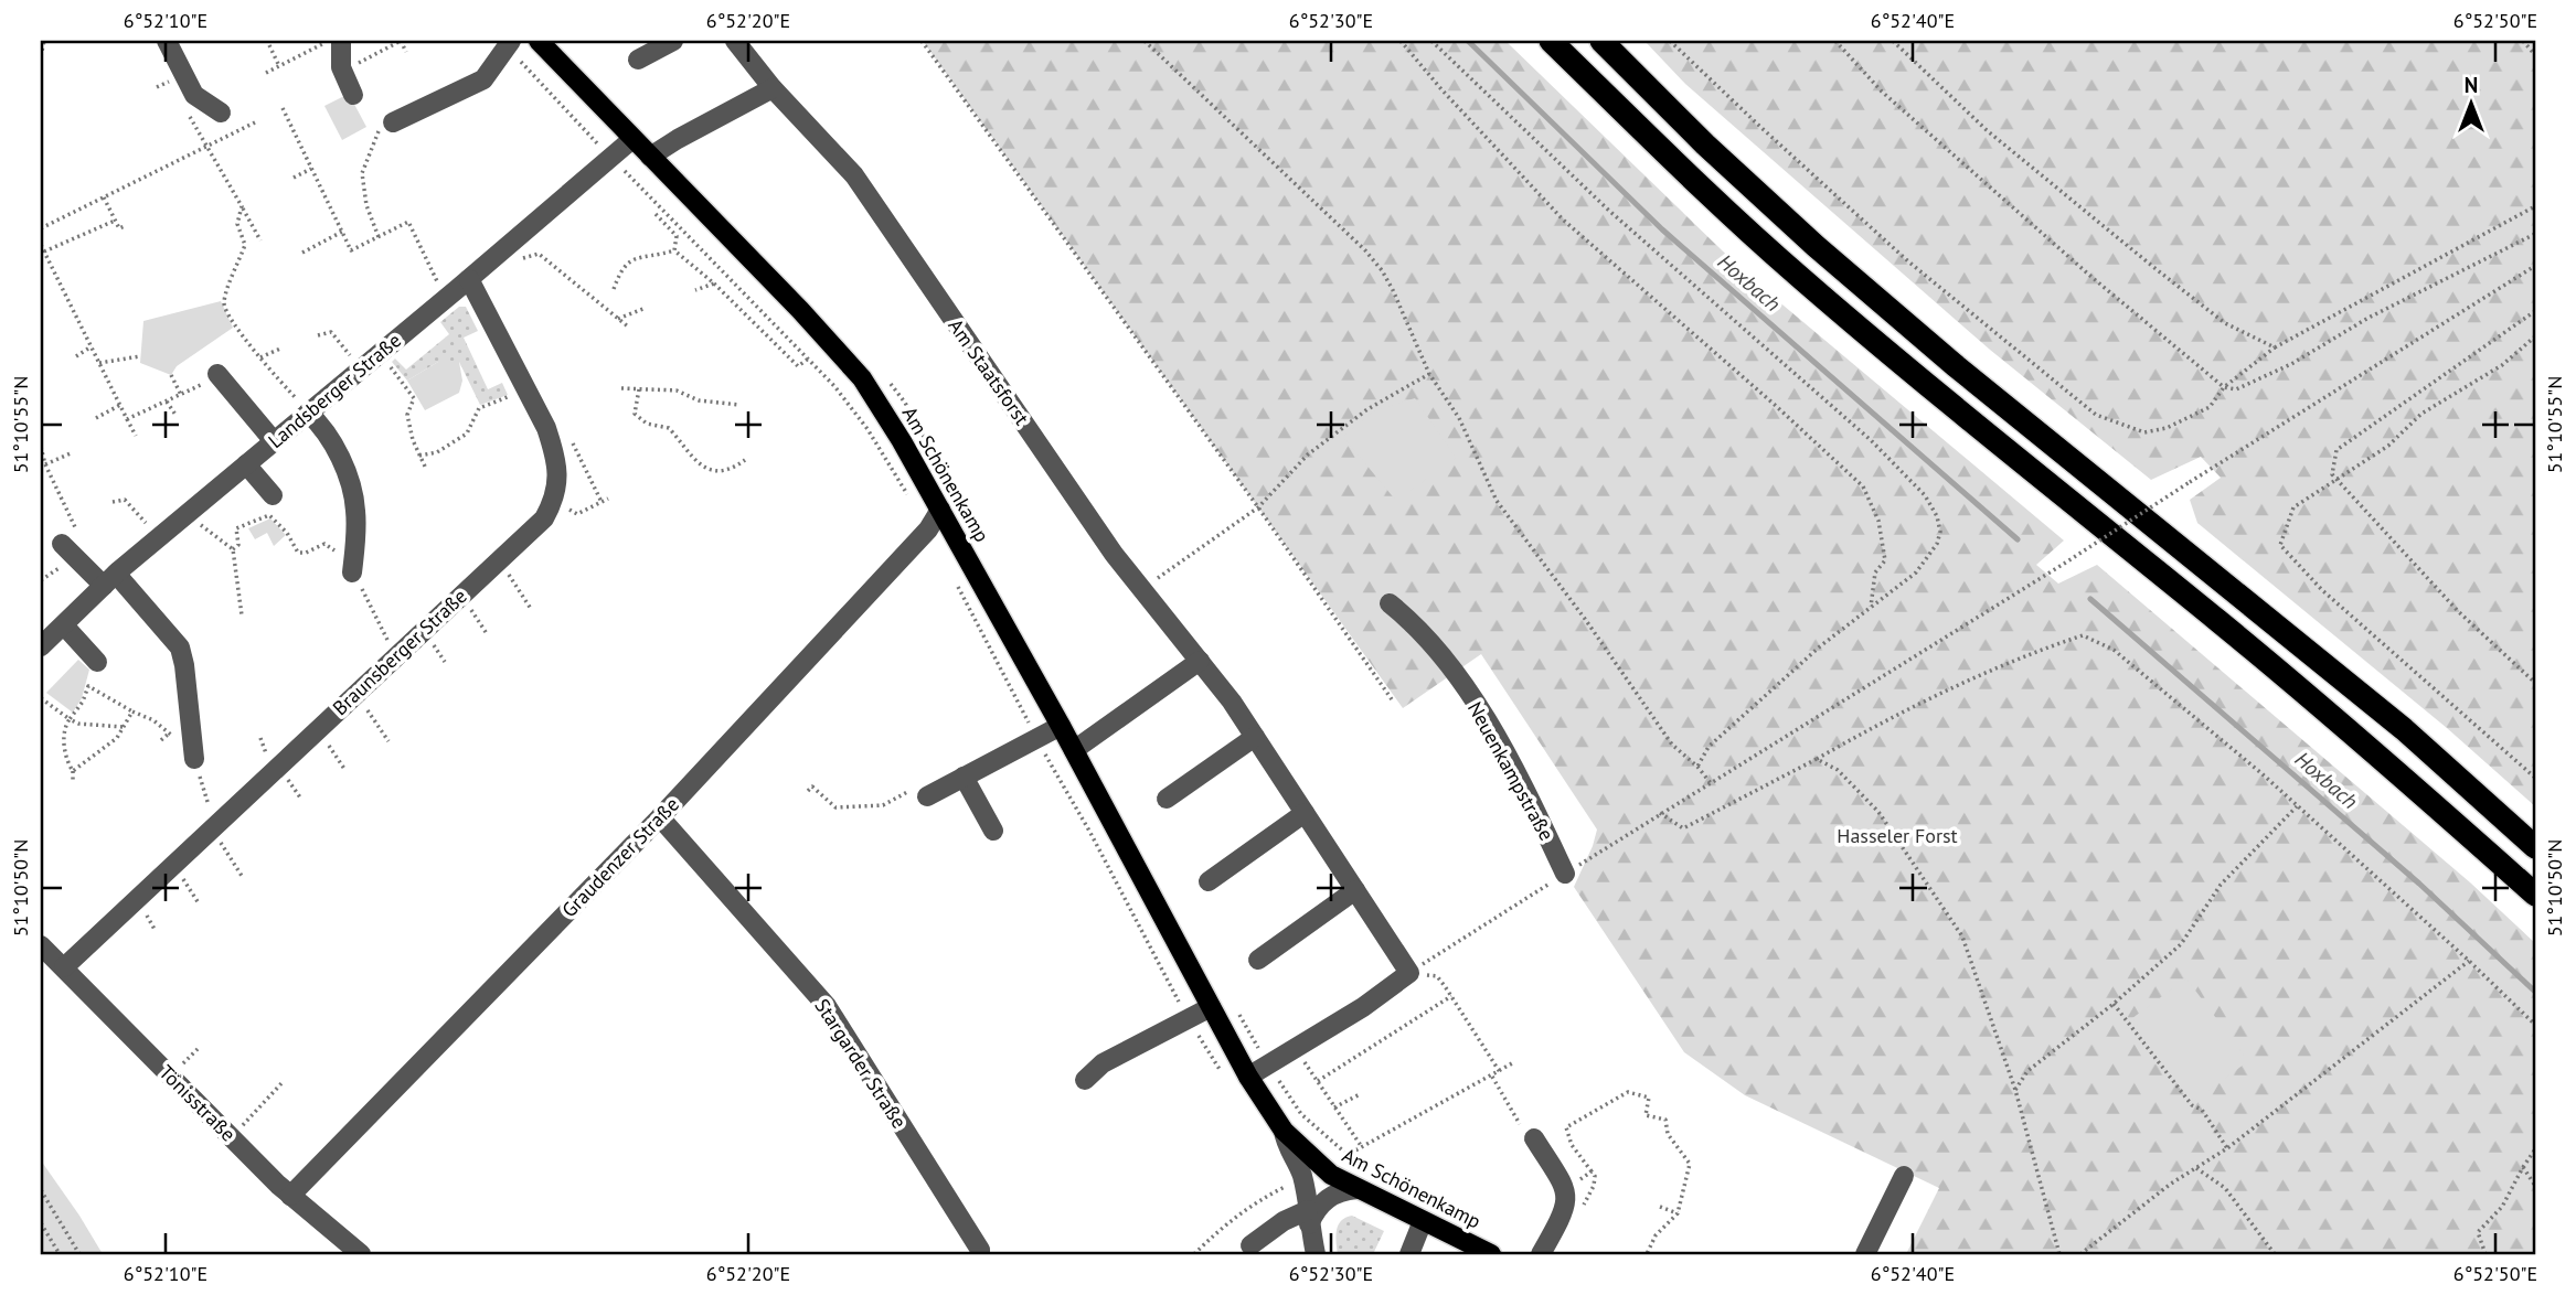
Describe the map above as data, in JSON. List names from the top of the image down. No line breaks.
{"streets":{"main road":["Am Schönenkamp"],"street":["Am Staatsforst","Landsberger Straße","Braunsberger Straße","Neuenkampstraße","Graudenzer Straße","Stargarder Straße","Tönisstraße"]},"crossings":[["Landsberger Straße","Am Schönenkamp"],["Am Schönenkamp","Graudenzer Straße"],["Braunsberger Straße","Tönisstraße"],["Graudenzer Straße","Stargarder Straße"],["Graudenzer Straße","Tönisstraße"]],"water":["Hoxbach"],"parks":["Hasseler Forst"],"north":"top","coordinates":["6°52'10\"E","6°52'20\"E","6°52'30\"E","6°52'40\"E","6°52'50\"E","51°10'55\"N","51°10'50\"N"]}
